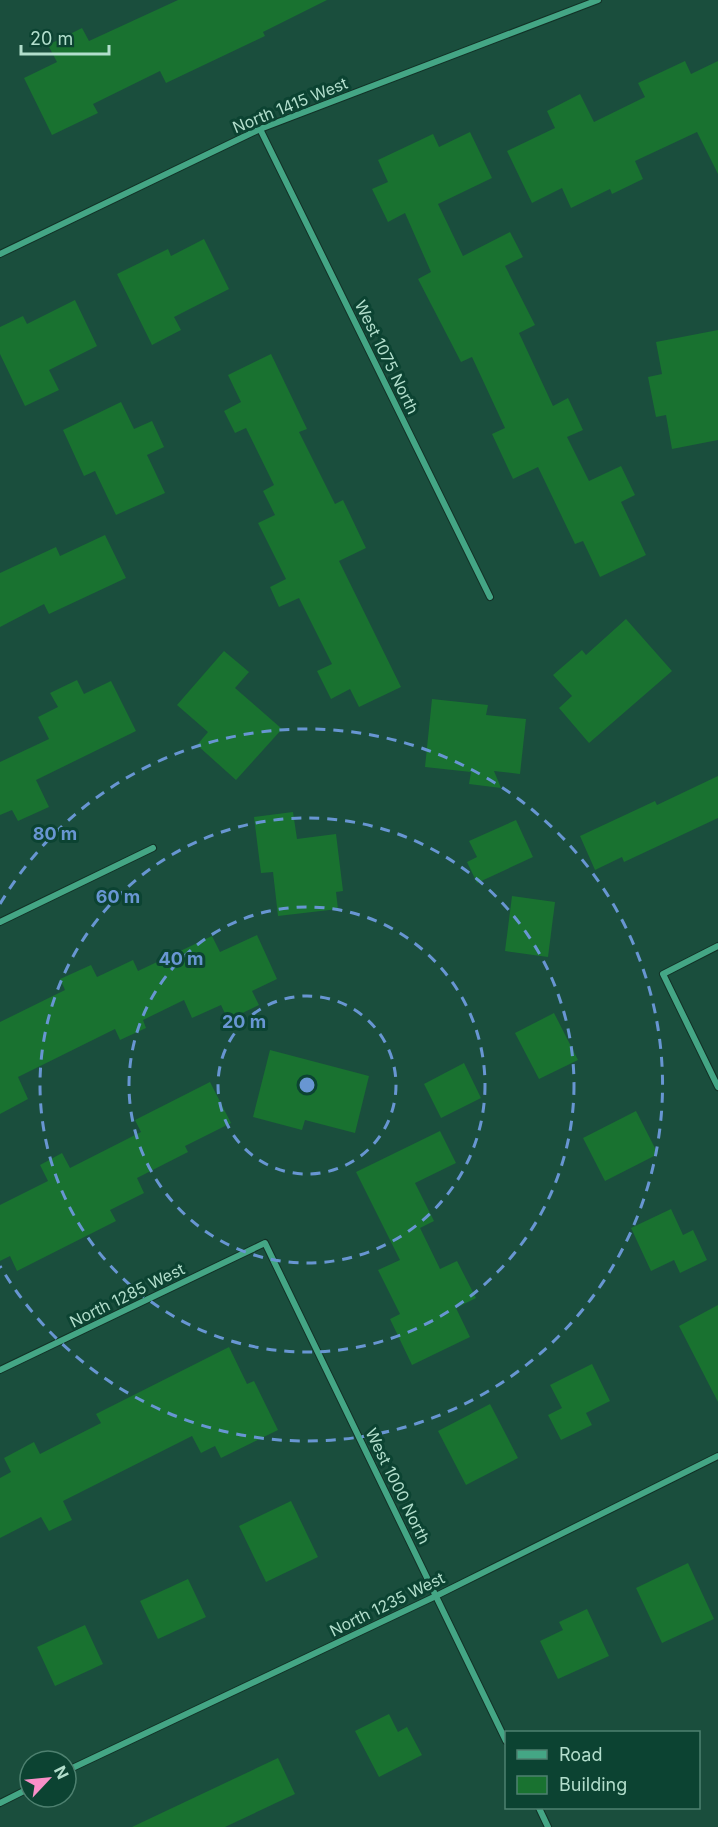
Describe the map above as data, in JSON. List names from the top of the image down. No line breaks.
{"streets":{"street":["North 1415 West","West 1075 North","North 1285 West","West 1000 North","North 1235 West"]},"crossings":[["North 1415 West","West 1075 North"],["North 1285 West","West 1000 North"],["West 1000 North","North 1235 West"]],"legend":["Road","Building"],"scale_bar":"20 m","north":"top right","rings":["80 m","60 m","40 m","20 m"]}
